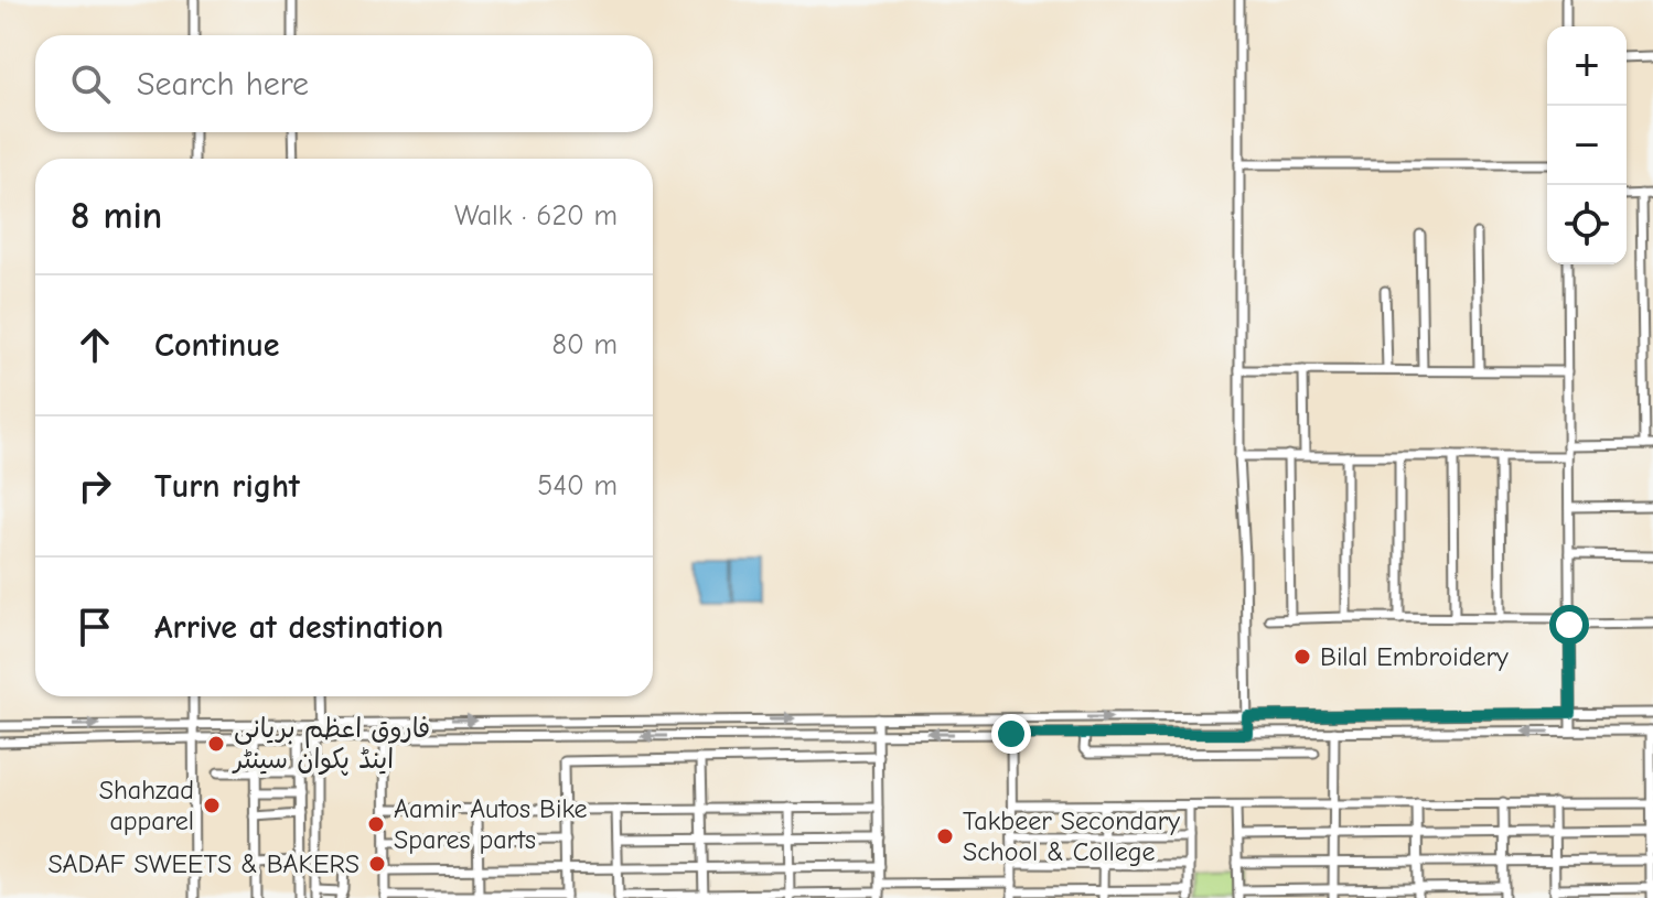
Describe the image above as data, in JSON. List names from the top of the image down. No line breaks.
{"places":["Bilal Embroidery","فاروق اعظم بریانی اینڈ پکوان سینٹر","Shahzad apparel","Aamir Autos Bike Spares parts","Takbeer Secondary School & College","SADAF SWEETS & BAKERS"],"page":{"map_buttons":["+","−"],"search":"Search here","heading":["8 min","Walk · 620 m"],"list":[["Continue","80 m"],["Turn right","540 m"],"Arrive at destination"]}}
